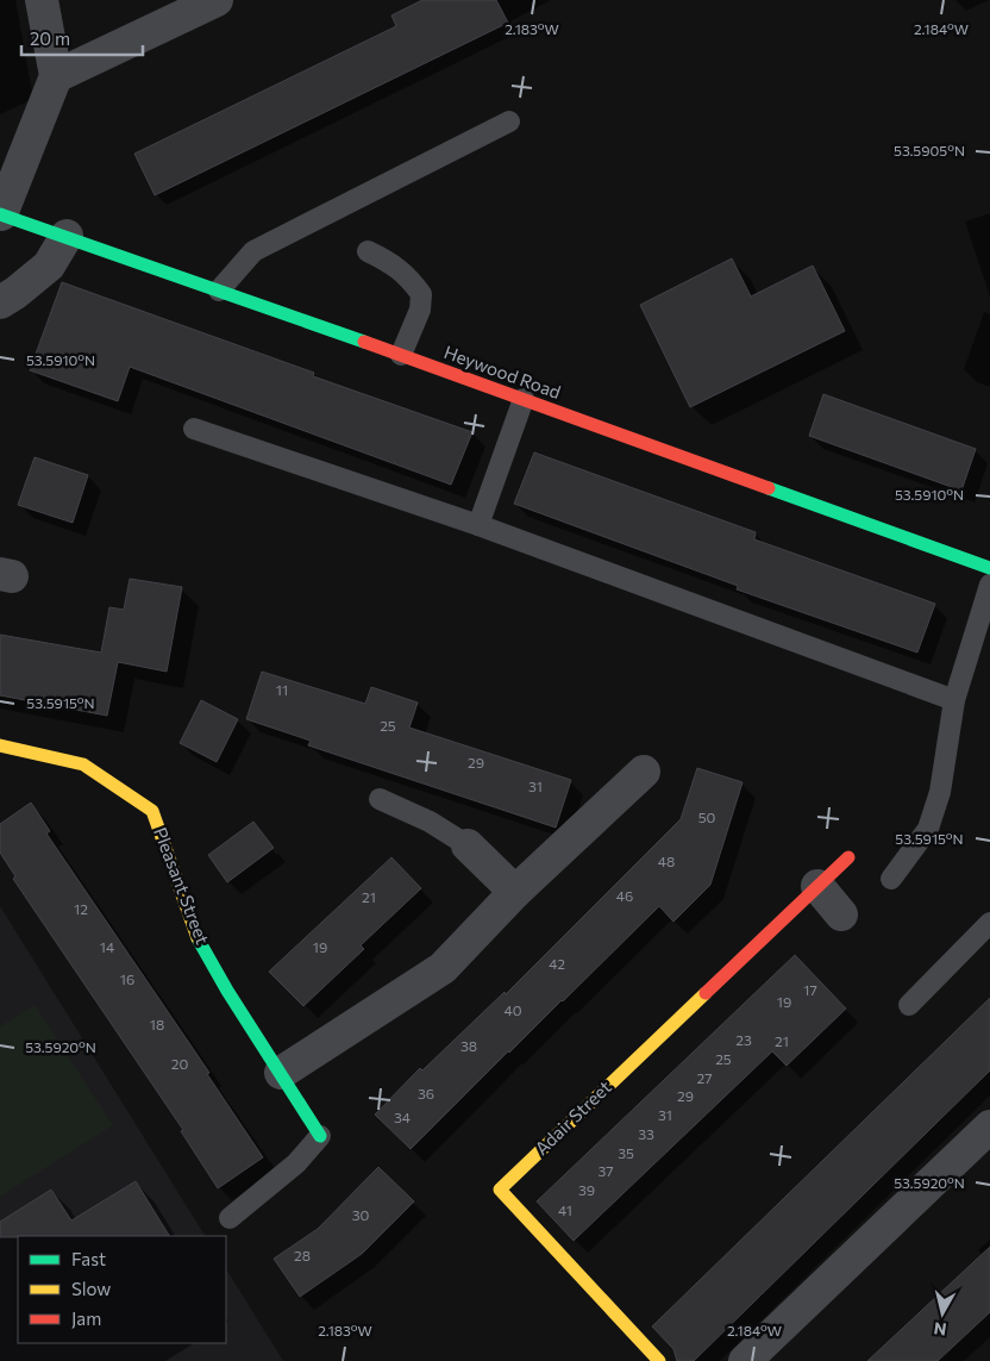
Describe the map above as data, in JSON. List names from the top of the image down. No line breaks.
{"streets":{"street":["Heywood Road","Pleasant Street","Adair Street"]},"house_numbers":["11","25","29","31","50","48","46","21","12","14","19","42","16","17","19","40","18","23","21","38","25","20","27","36","29","31","34","33","35","37","39","41","30","28"],"legend":["Fast","Slow","Jam"],"scale_bar":"20 m","north":"bottom","coordinates":["2.183°W","2.184°W","53.5905°N","53.5910°N","53.5915°N","53.5920°N"]}
